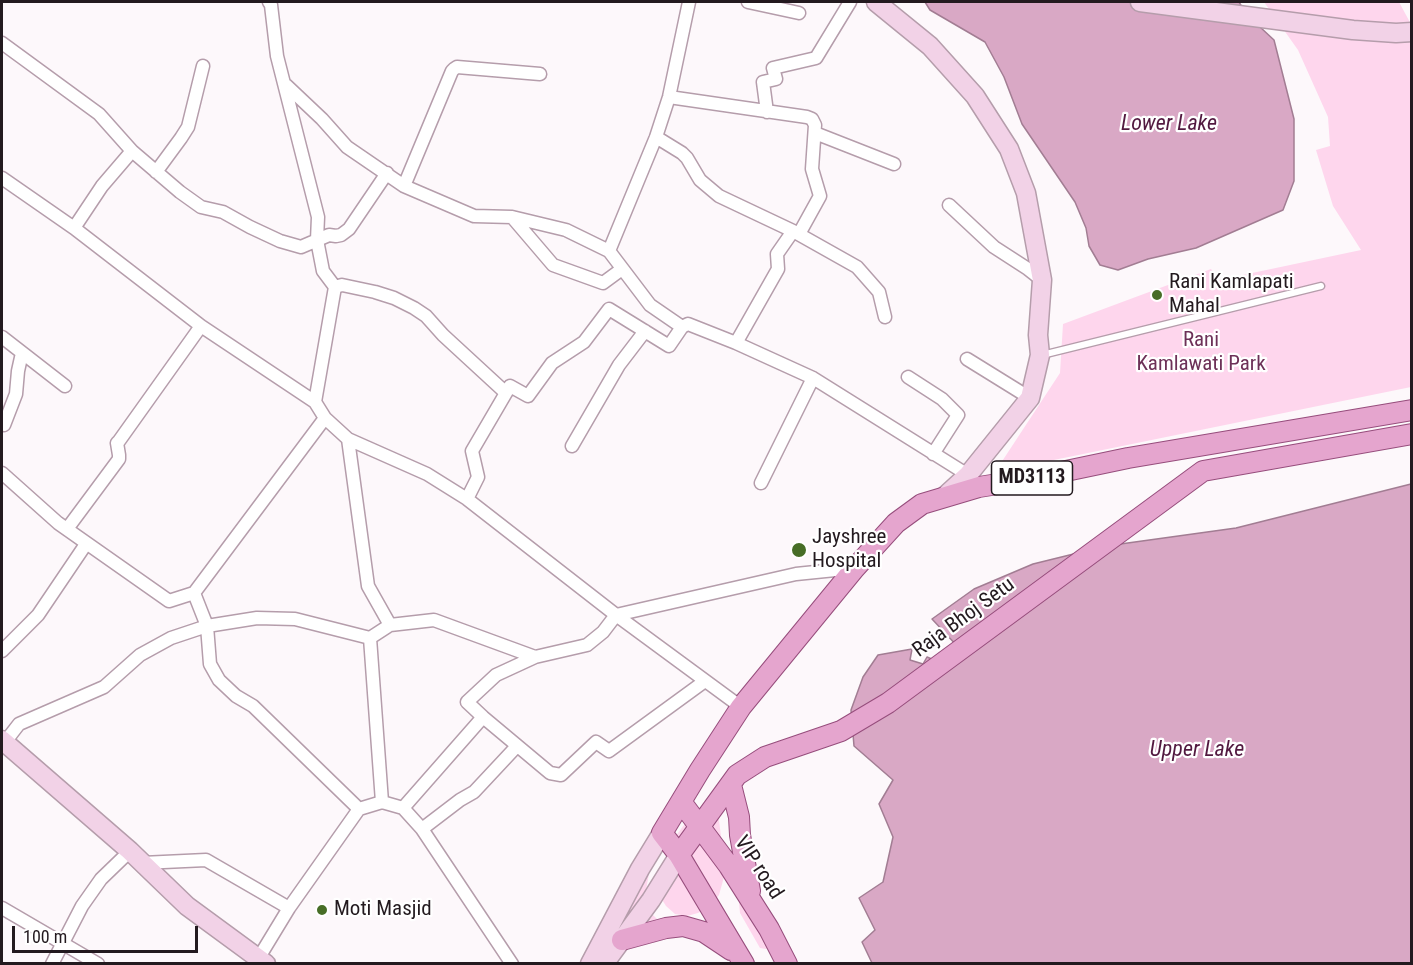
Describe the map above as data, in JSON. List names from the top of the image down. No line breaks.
{"streets":{"main road":["MD3113","Raja Bhoj Setu","VIP road"]},"crossings":[["Raja Bhoj Setu","VIP road"]],"water":["Lower Lake","Upper Lake"],"parks":["Rani Kamlawati Park"],"places":["Rani Kamlapati Mahal","Jayshree Hospital","Moti Masjid"],"scale_bar":"100 m"}
